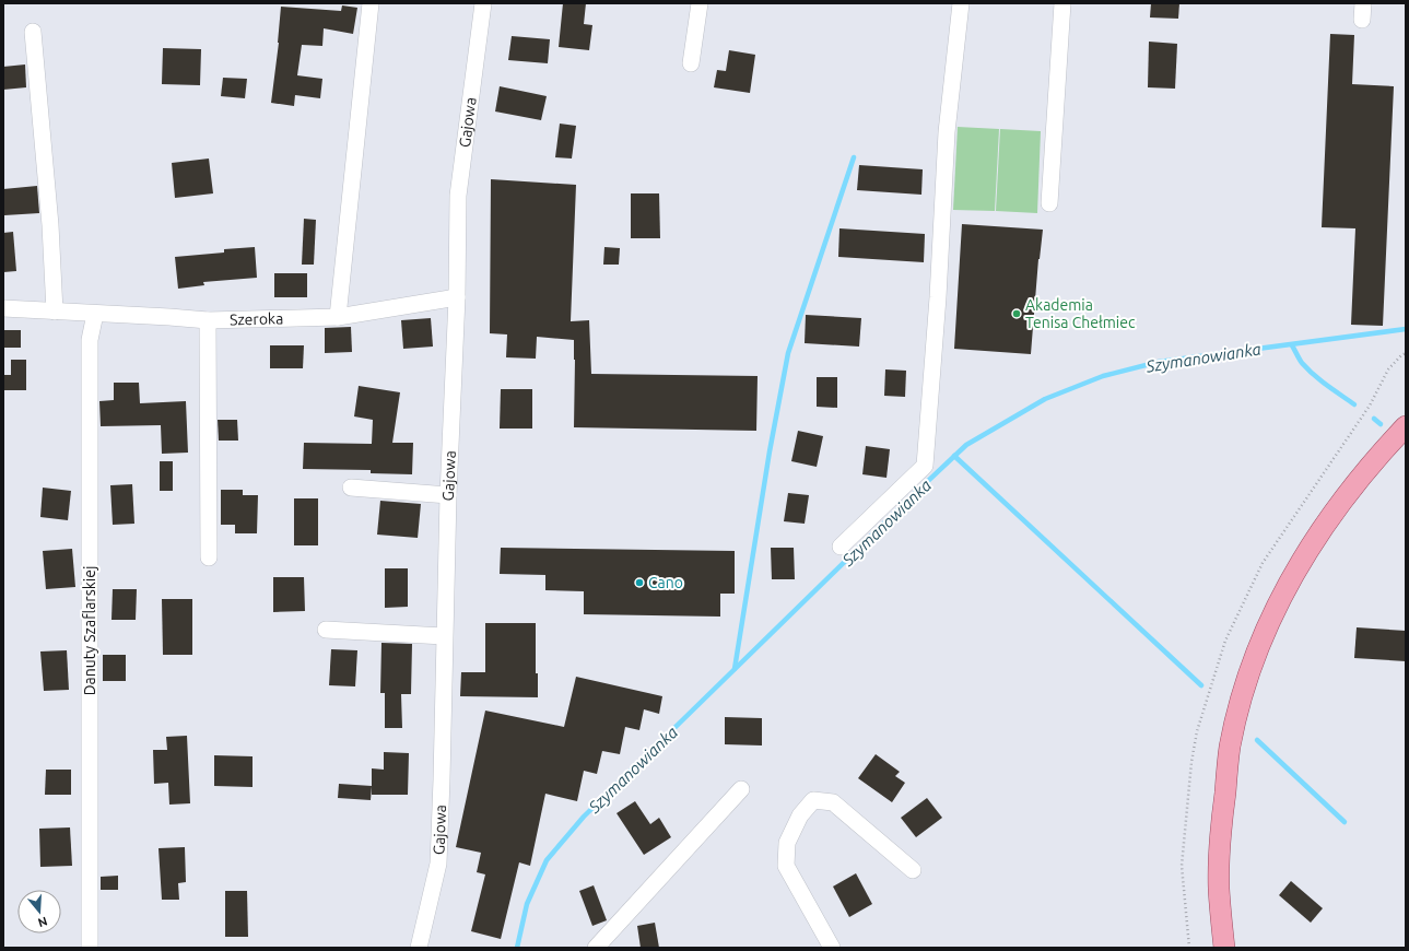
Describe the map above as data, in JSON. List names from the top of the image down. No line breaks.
{"streets":{"street":["Gajowa","Szeroka","Danuty Szaflarskiej"]},"crossings":[["Gajowa","Szeroka"],["Szeroka","Danuty Szaflarskiej"]],"water":["Szymanowianka"],"places":["Akademia Tenisa Chełmiec","Cano"],"north":"bottom"}
